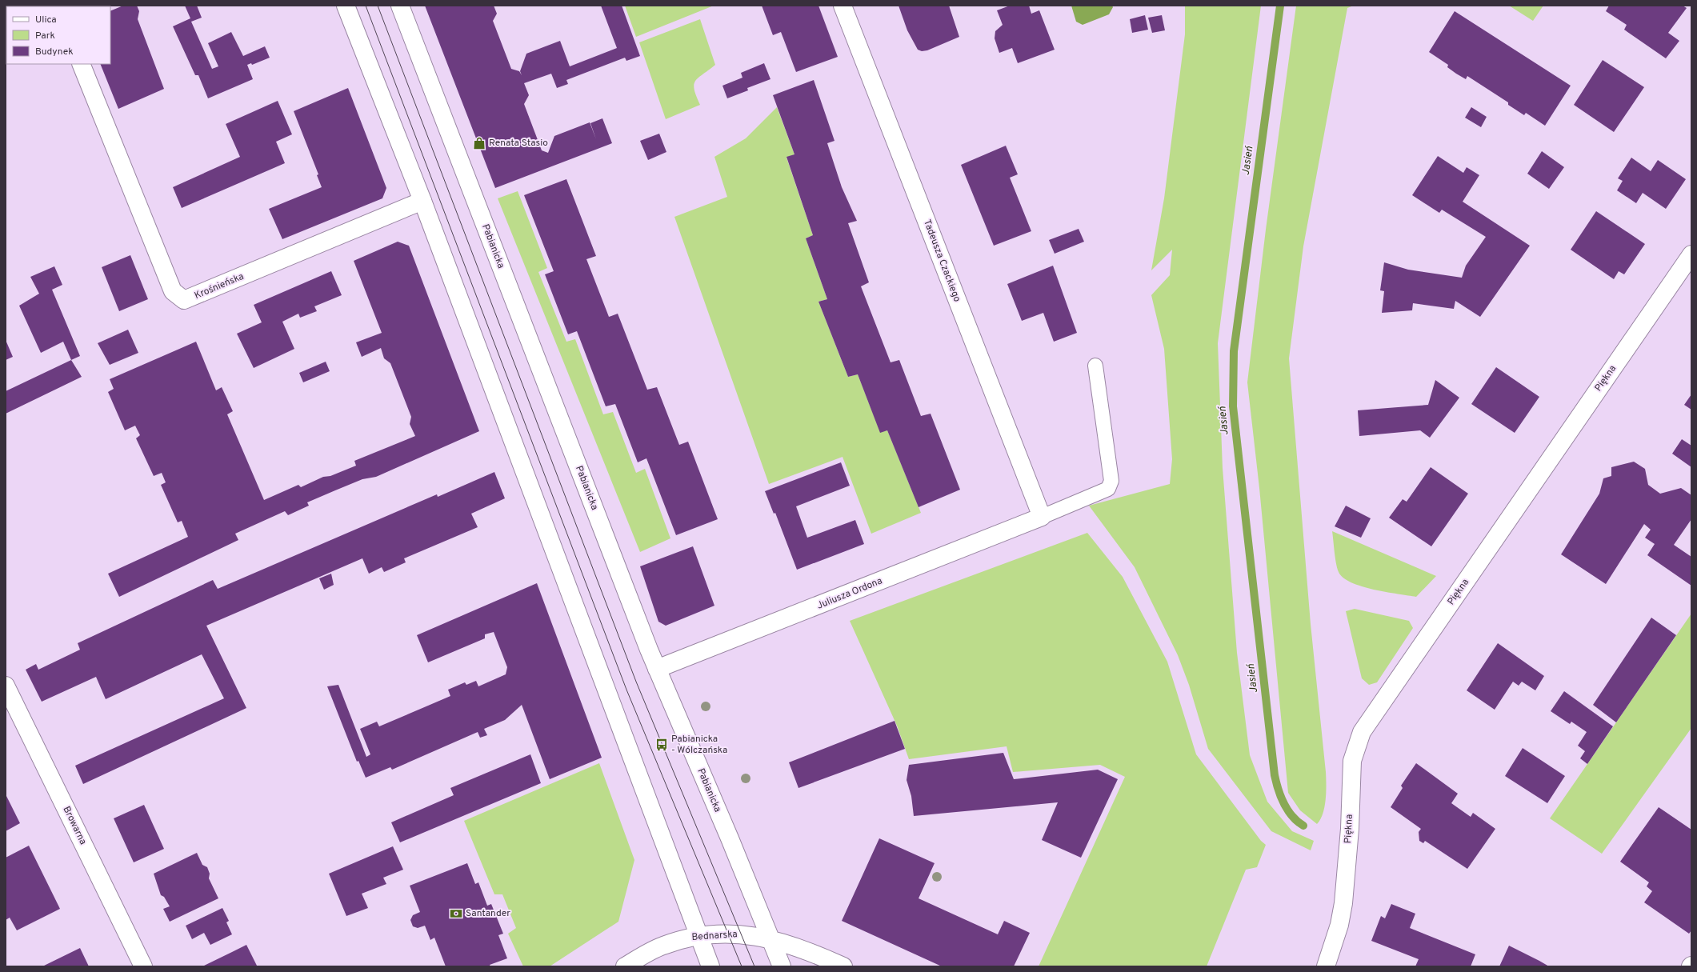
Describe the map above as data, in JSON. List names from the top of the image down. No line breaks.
{"streets":{"street":["Pabianicka","Tadeusza Czackiego","Krośnieńska","Piękna","Juliusza Ordona","Browarna","Bednarska"]},"crossings":[["Pabianicka","Juliusza Ordona"],["Pabianicka","Bednarska"],["Tadeusza Czackiego","Juliusza Ordona"]],"water":["Jasień"],"places":{"shop":["Renata Stasio"],"bus stop":["Pabianicka - Wólczańska"],"bank":["Santander"]},"legend":["Ulica","Park","Budynek"]}
